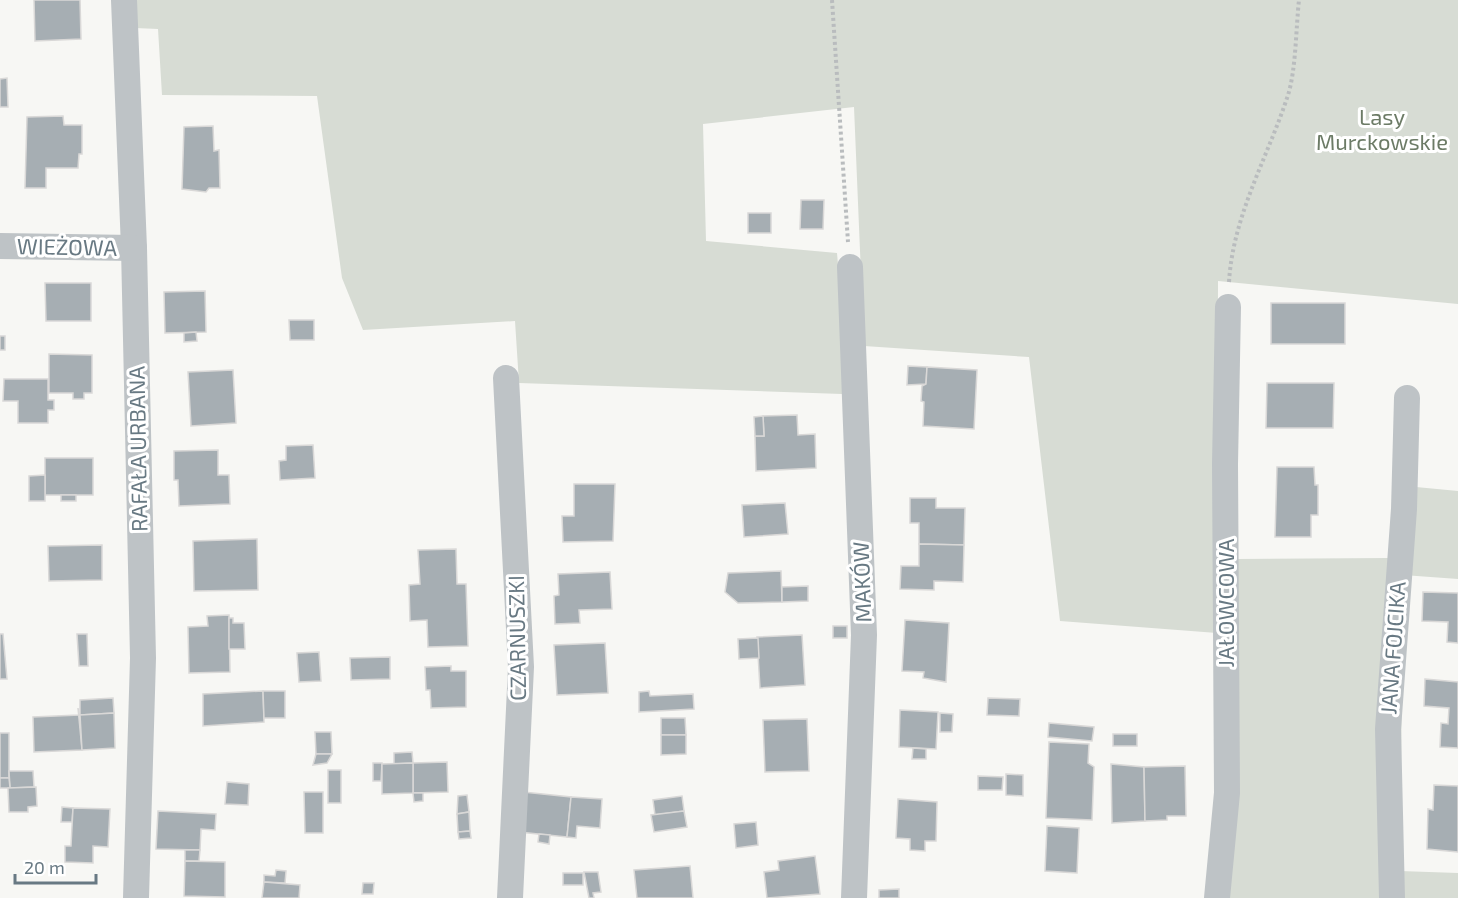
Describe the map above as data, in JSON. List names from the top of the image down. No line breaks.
{"streets":{"street":["WIEŻOWA","RAFAŁA URBANA","MAKÓW","JAŁOWCOWA","CZARNUSZKI","JANA FOJCIKA"]},"crossings":[["WIEŻOWA","RAFAŁA URBANA"]],"parks":["Lasy Murckowskie"],"scale_bar":"20 m"}
